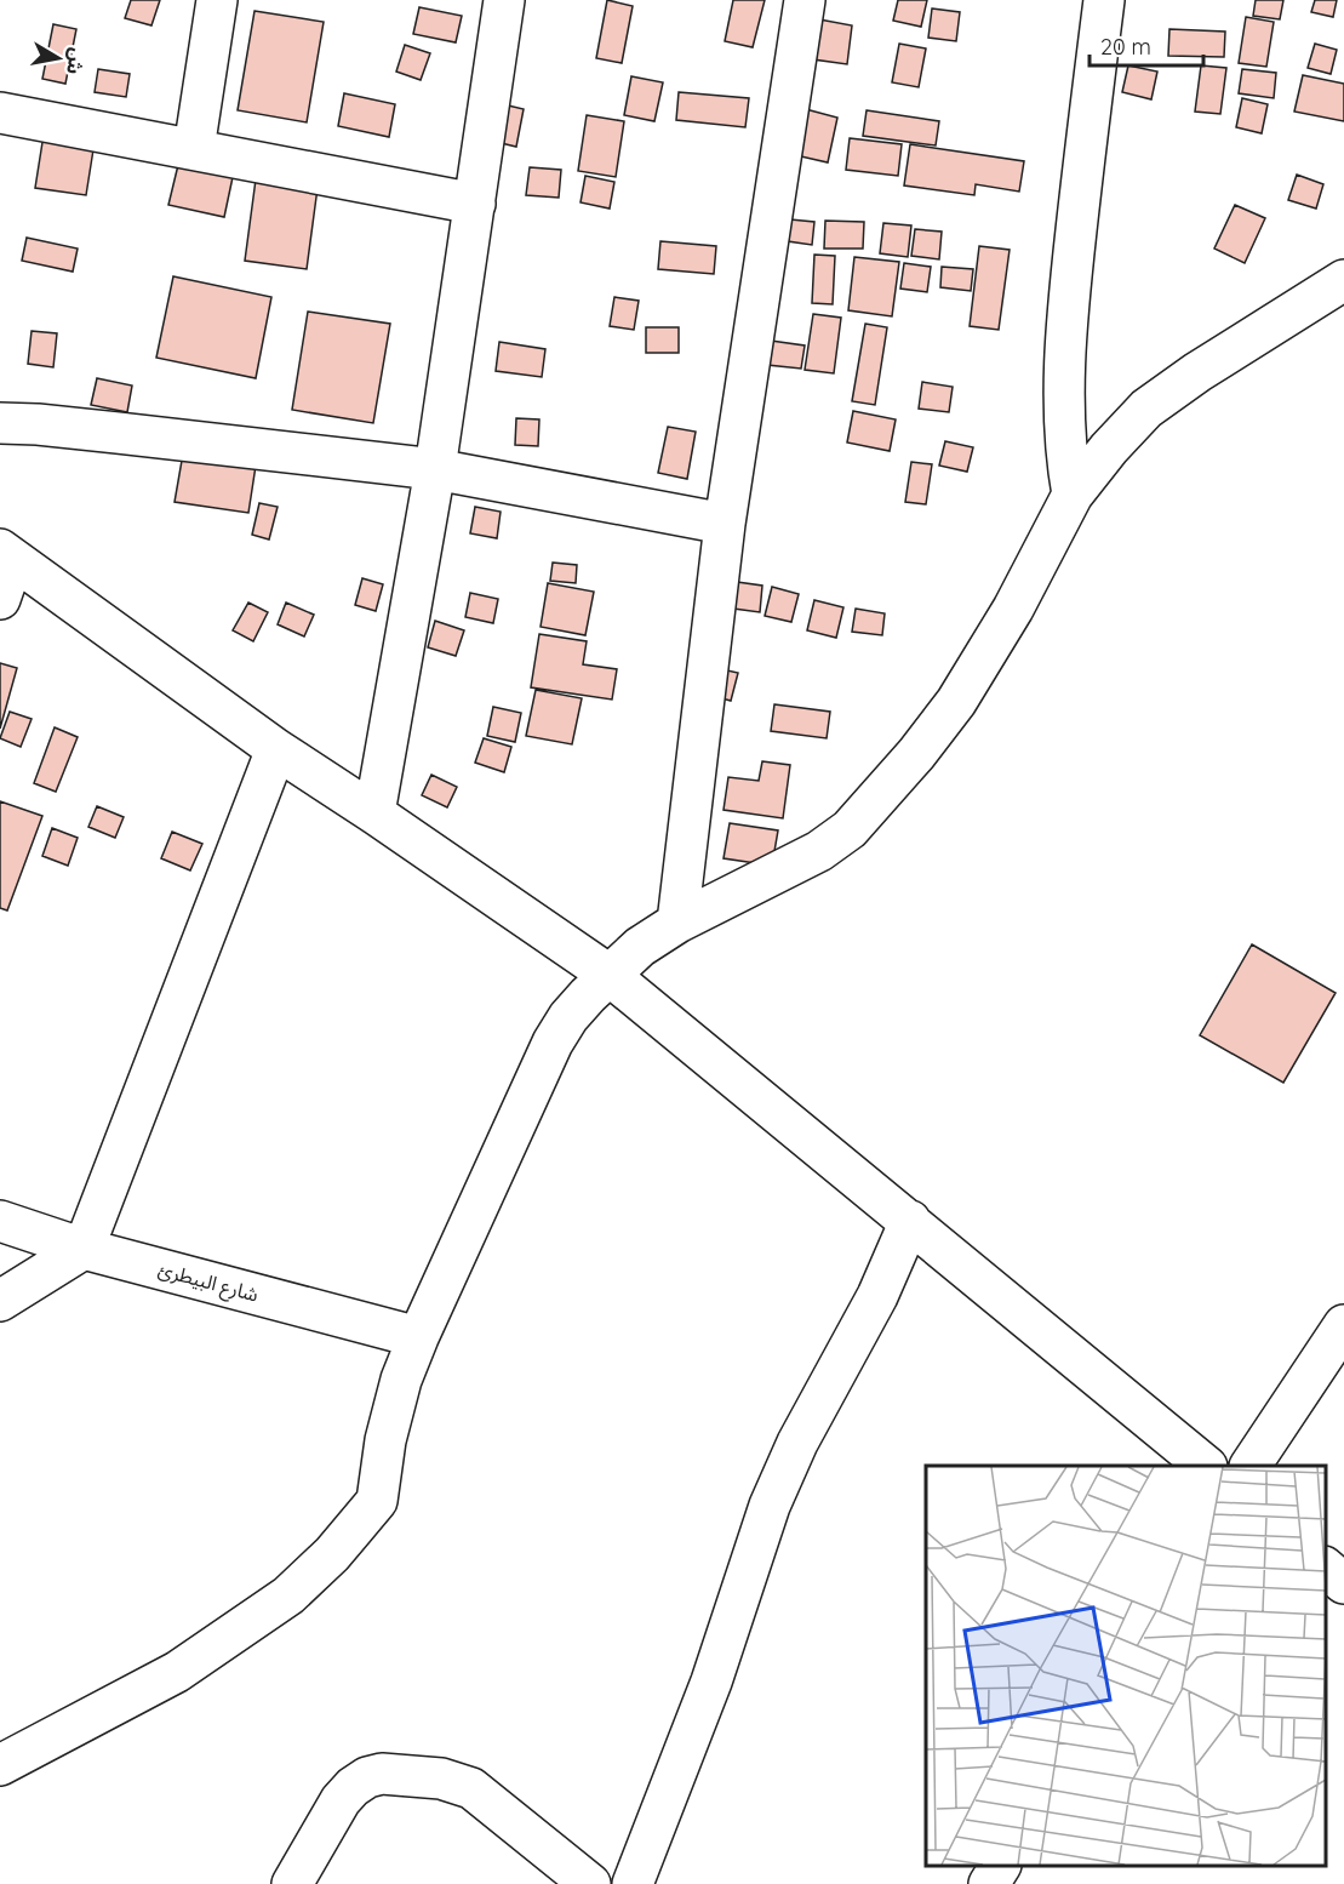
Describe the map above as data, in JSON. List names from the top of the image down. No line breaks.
{"streets":{"street":["شارع البيطرئ"]},"scale_bar":"20 m","north":"right"}
